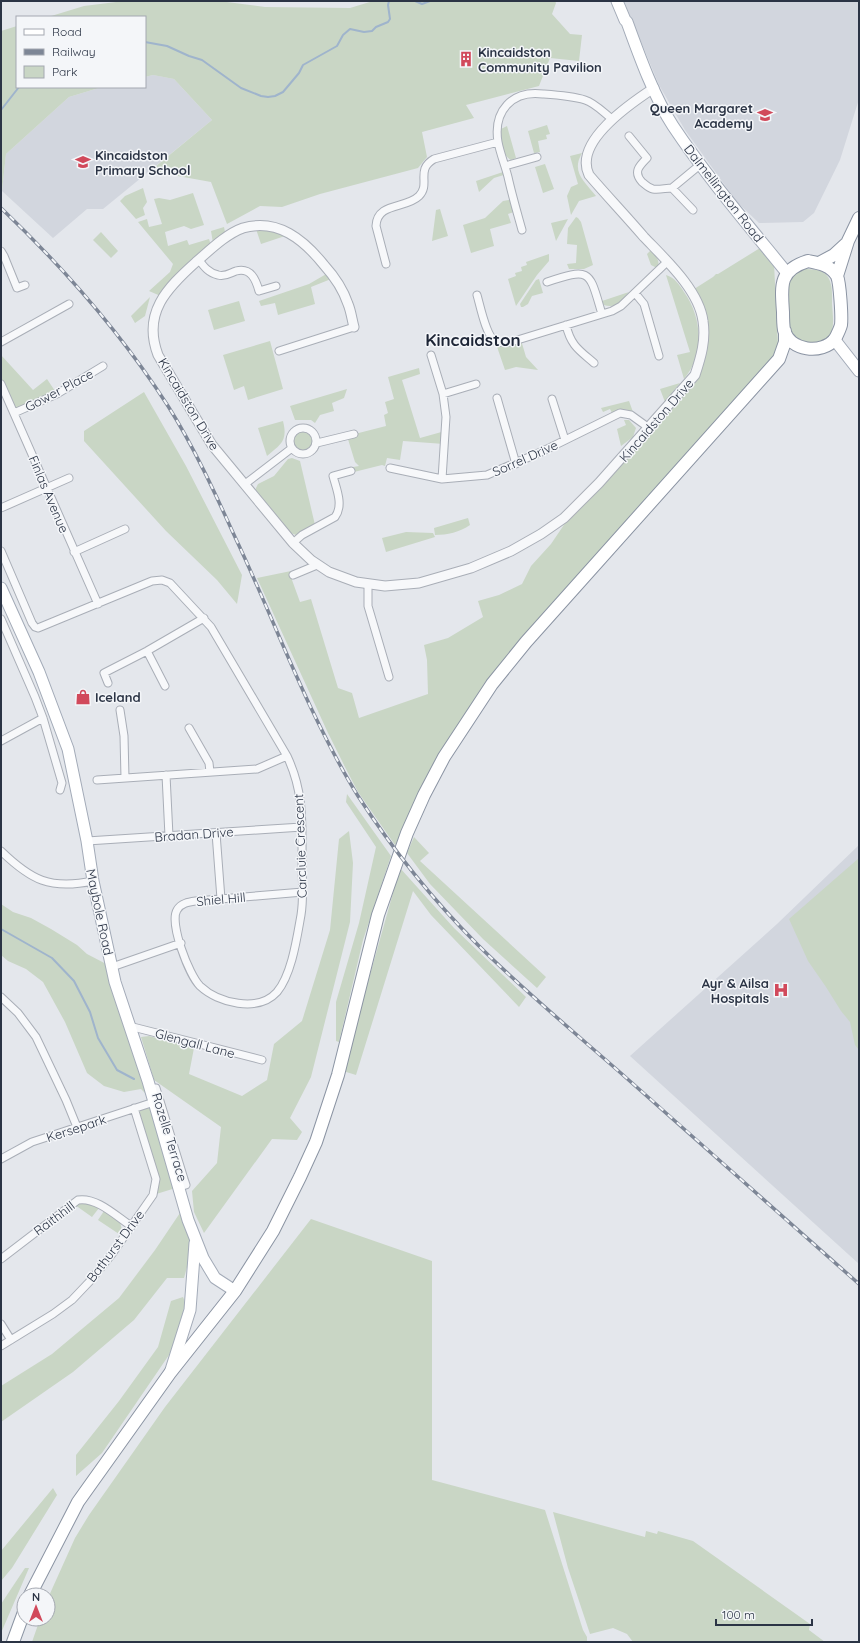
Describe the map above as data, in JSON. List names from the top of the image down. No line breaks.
{"streets":{"main road":["Dalmellington Road","Maybole Road"],"street":["Gower Place","Kincaidston Drive","Sorrel Drive","Finlas Avenue","Bradan Drive","Carcluie Crescent","Shiel Hill","Glengall Lane","Kersepark","Rozelle Terrace","Raithhill","Bathurst Drive"]},"crossings":[["Dalmellington Road","Kincaidston Drive"],["Gower Place","Finlas Avenue"],["Kincaidston Drive","Sorrel Drive"],["Finlas Avenue","Carcluie Crescent"],["Bradan Drive","Carcluie Crescent"],["Bradan Drive","Maybole Road"],["Carcluie Crescent","Shiel Hill"],["Maybole Road","Glengall Lane"],["Maybole Road","Kersepark"],["Maybole Road","Rozelle Terrace"],["Kersepark","Bathurst Drive"],["Raithhill","Bathurst Drive"]],"districts":["Kincaidston"],"places":{"building":["Kincaidston Community Pavilion"],"school or university":["Queen Margaret Academy","Kincaidston Primary School"],"shop":["Iceland"],"hospital":["Ayr & Ailsa Hospitals"]},"legend":["Road","Railway","Park"],"scale_bar":"100 m","north":"top"}
